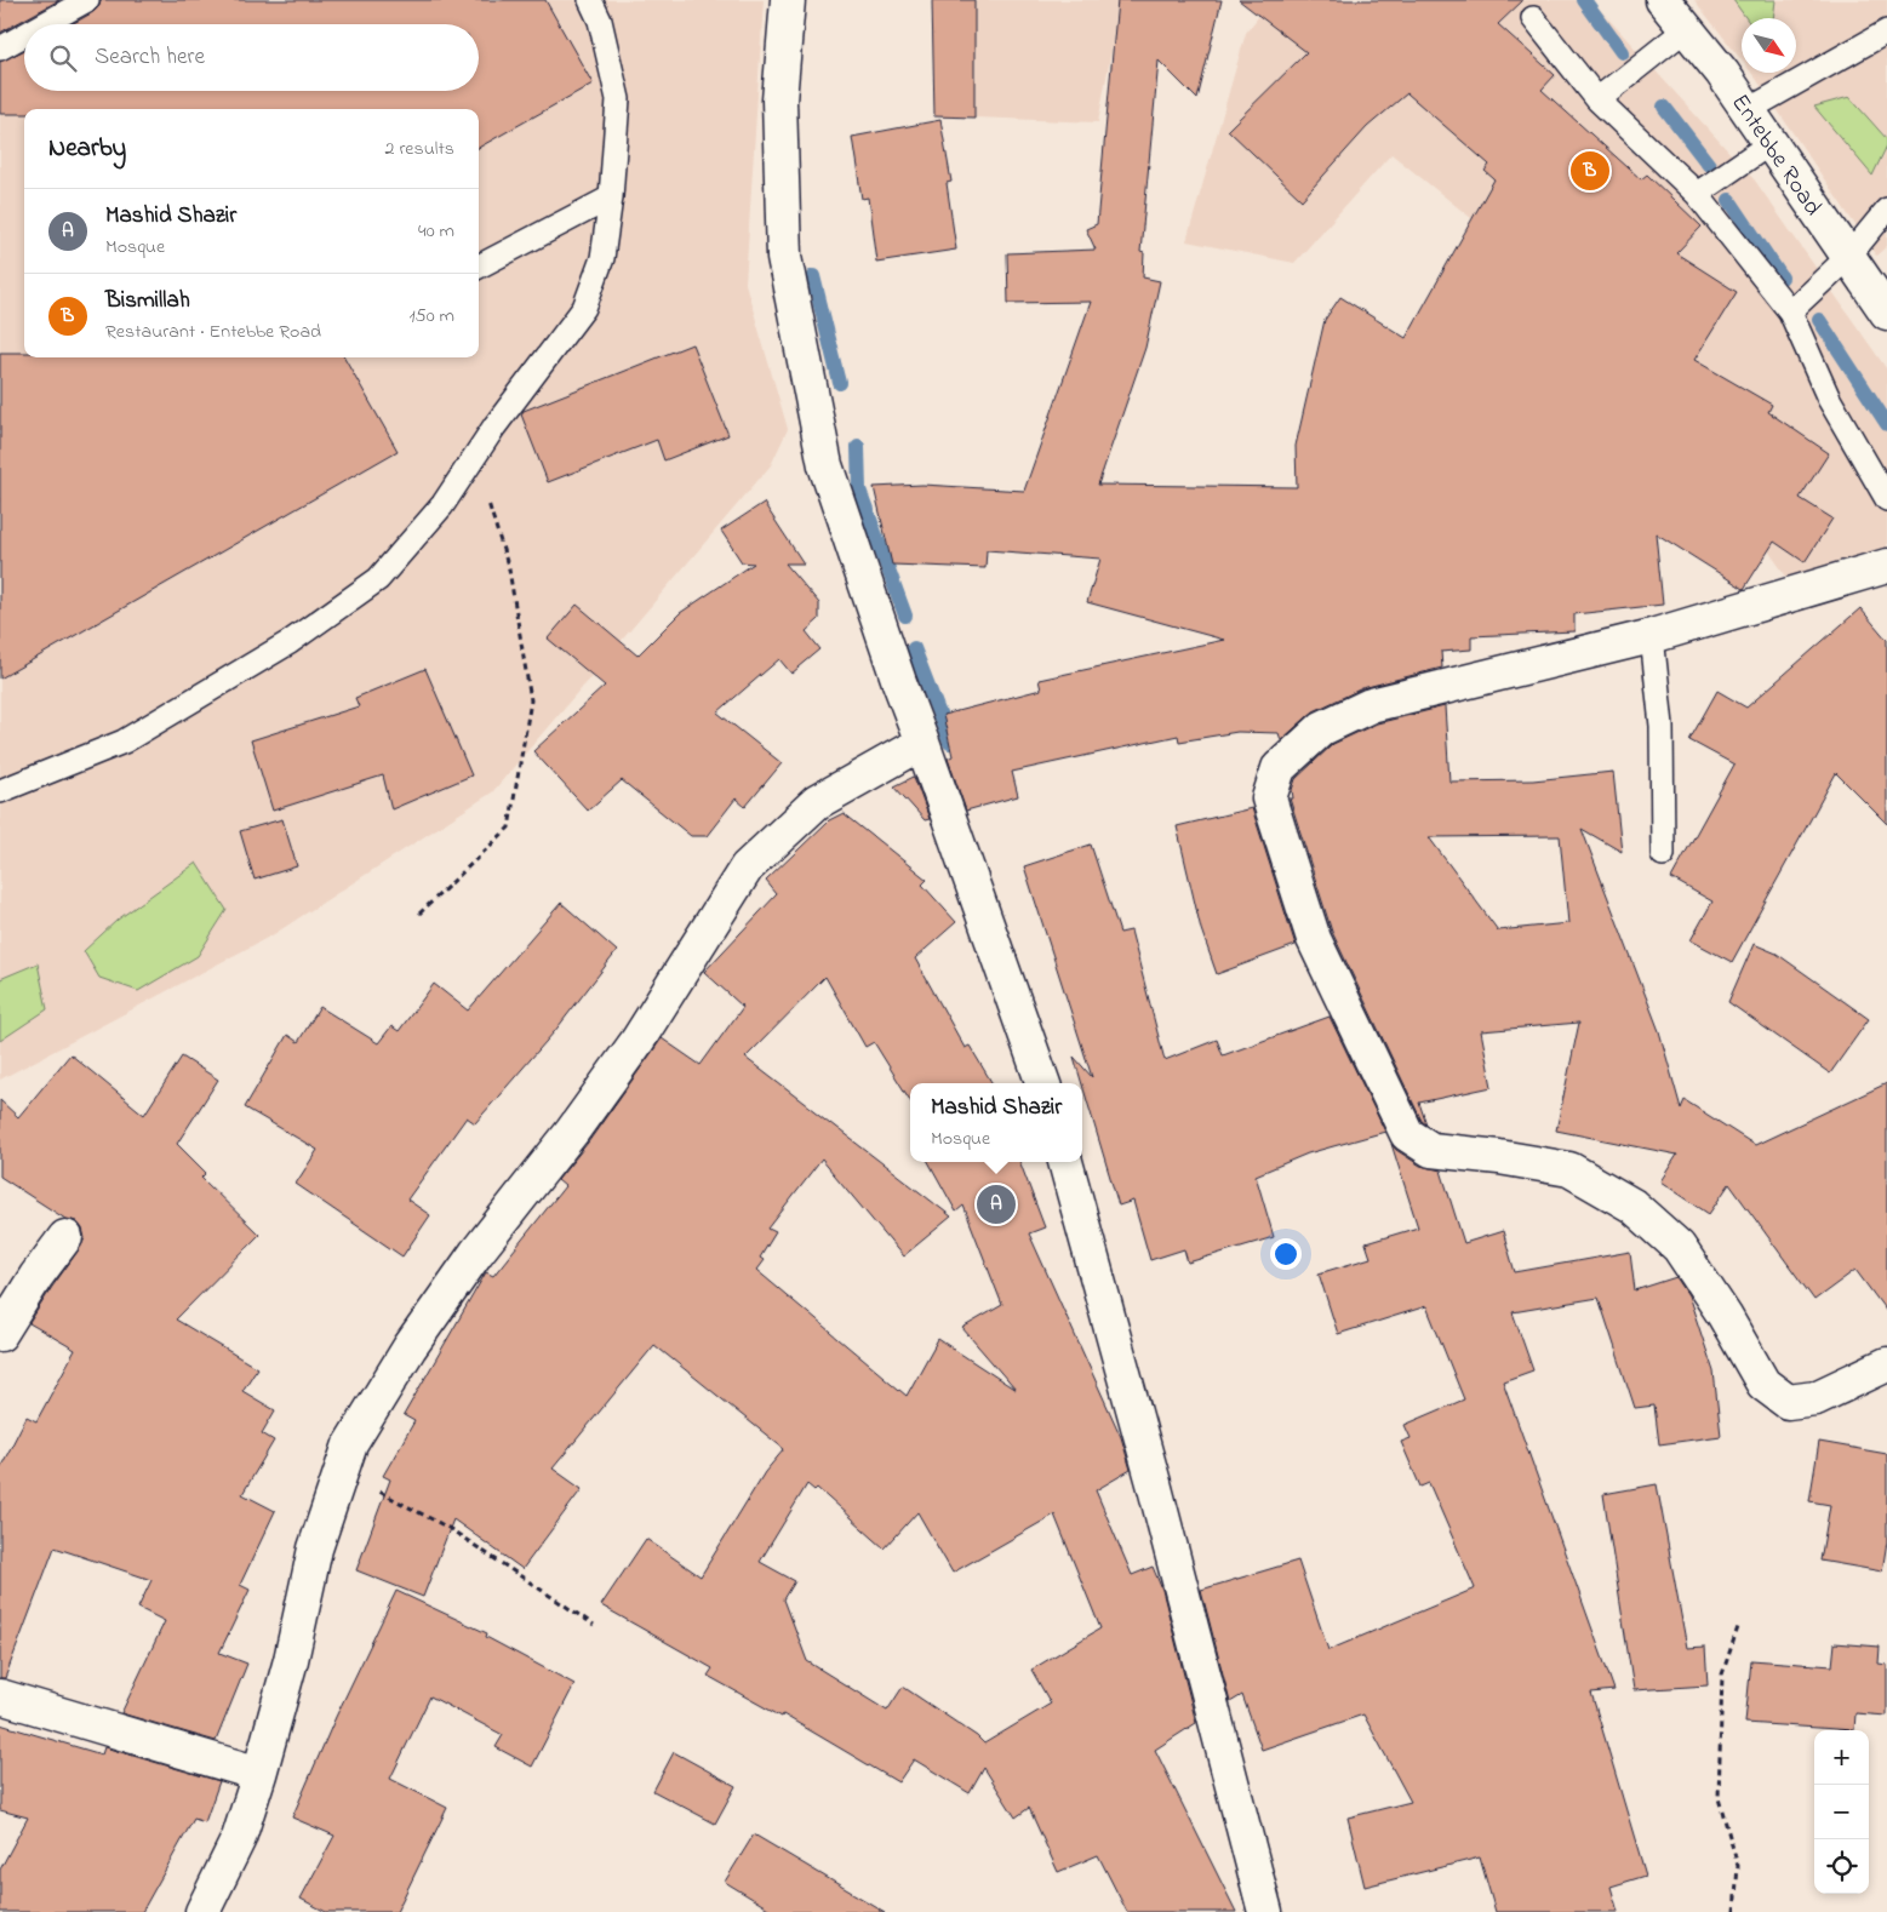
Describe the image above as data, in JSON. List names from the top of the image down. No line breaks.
{"streets":{"street":["Entebbe Road"]},"north":"bottom right","page":{"search":"Search here","heading":["Nearby","2 results"],"pins":["B","A"],"list":[{"mark":"A","name":"Mashid Shazir","note":"Mosque","value":"40 m"},{"mark":"B","name":"Bismillah","note":"Restaurant · Entebbe Road","value":"150 m"}],"popup":["Mashid Shazir","Mosque"],"map_buttons":["+","−"]}}
